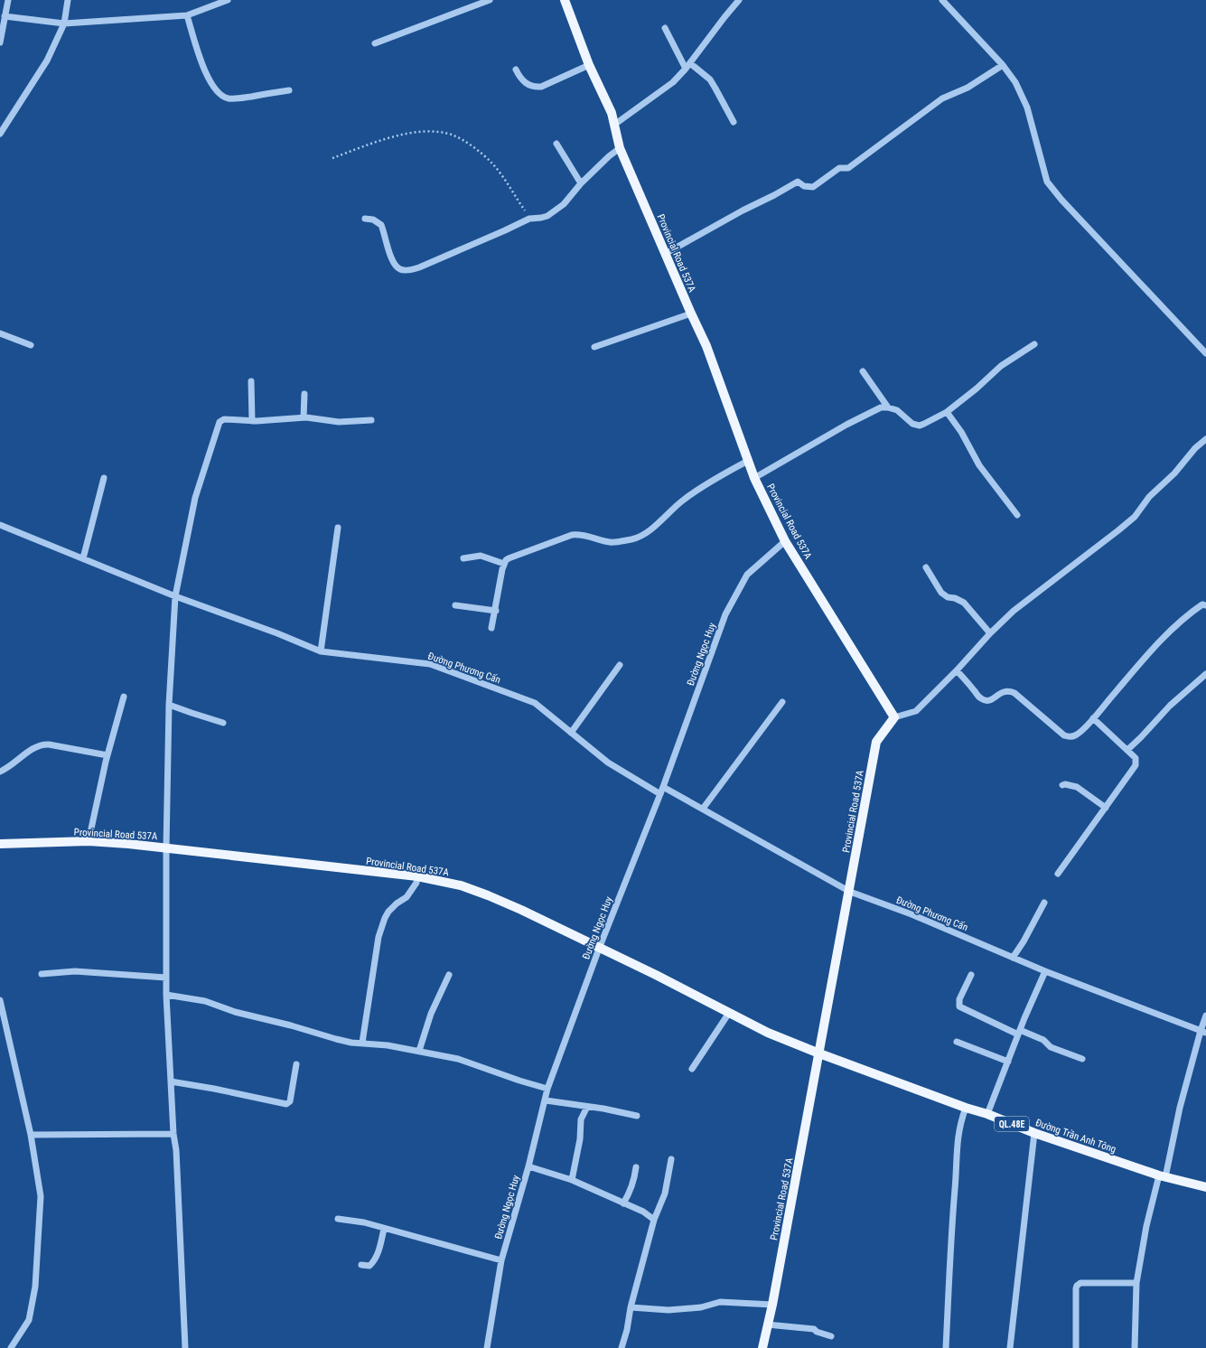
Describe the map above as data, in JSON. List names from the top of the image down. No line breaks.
{"streets":{"main road":["Provincial Road 537A","QL.48E","Đường Trần Anh Tông"],"street":["Đường Ngọc Huy","Đường Phương Cấn"]},"crossings":[["Provincial Road 537A","Đường Ngọc Huy"],["Provincial Road 537A","Đường Phương Cấn"],["Provincial Road 537A","Đường Trần Anh Tông"],["Đường Ngọc Huy","Đường Phương Cấn"]]}
